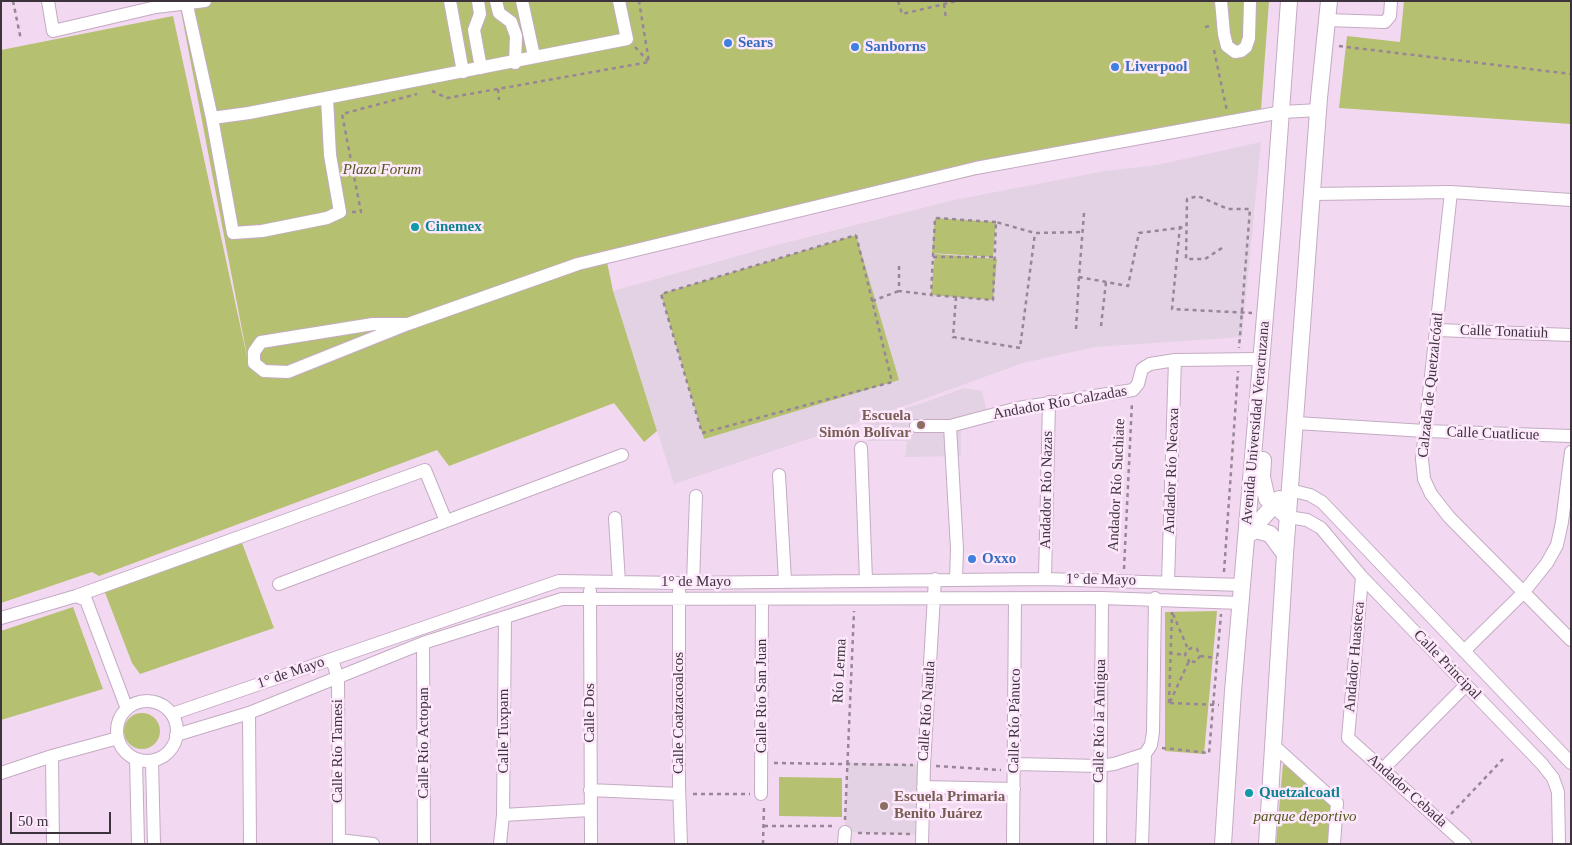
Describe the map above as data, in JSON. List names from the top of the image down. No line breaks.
{"streets":{"main road":["Avenida Universidad Veracruzana"],"street":["Calle Tonatiuh","Calzada de Quetzalcóatl","Andador Río Calzadas","Calle Cuatlicue","Andador Río Necaxa","Andador Río Nazas","1° de Mayo","Andador Huasteca","Calle Principal","Calle Río San Juan","Calle Río Nautla","Calle Dos","Calle Coatzacoalcos","Calle Río Pánuco","Calle Río la Antigua","Calle Tuxpam","Calle Río Actopan","Calle Río Tamesi","Andador Cebada"],"path":["Andador Río Suchiate","Río Lerma"]},"crossings":[["Calle Tonatiuh","Calzada de Quetzalcóatl"],["Calzada de Quetzalcóatl","Calle Cuatlicue"],["Andador Río Calzadas","Andador Río Suchiate"],["Andador Río Calzadas","Andador Río Nazas"],["Avenida Universidad Veracruzana","1° de Mayo"],["Andador Río Necaxa","1° de Mayo"],["Andador Río Suchiate","1° de Mayo"],["Andador Río Nazas","1° de Mayo"],["1° de Mayo","Río Lerma"],["1° de Mayo","Calle Río San Juan"],["1° de Mayo","Calle Río Nautla"],["1° de Mayo","Calle Dos"],["1° de Mayo","Calle Coatzacoalcos"],["1° de Mayo","Calle Río Pánuco"],["1° de Mayo","Calle Río la Antigua"],["1° de Mayo","Calle Tuxpam"],["1° de Mayo","Calle Río Actopan"],["1° de Mayo","Calle Río Tamesi"],["Andador Huasteca","Calle Principal"],["Andador Huasteca","Andador Cebada"]],"parks":["Plaza Forum","parque deportivo"],"places":["Sears","Sanborns","Liverpool","Cinemex","Escuela Simón Bolívar","Oxxo","Quetzalcoatl","Escuela Primaria Benito Juárez"],"scale_bar":"50 m"}
